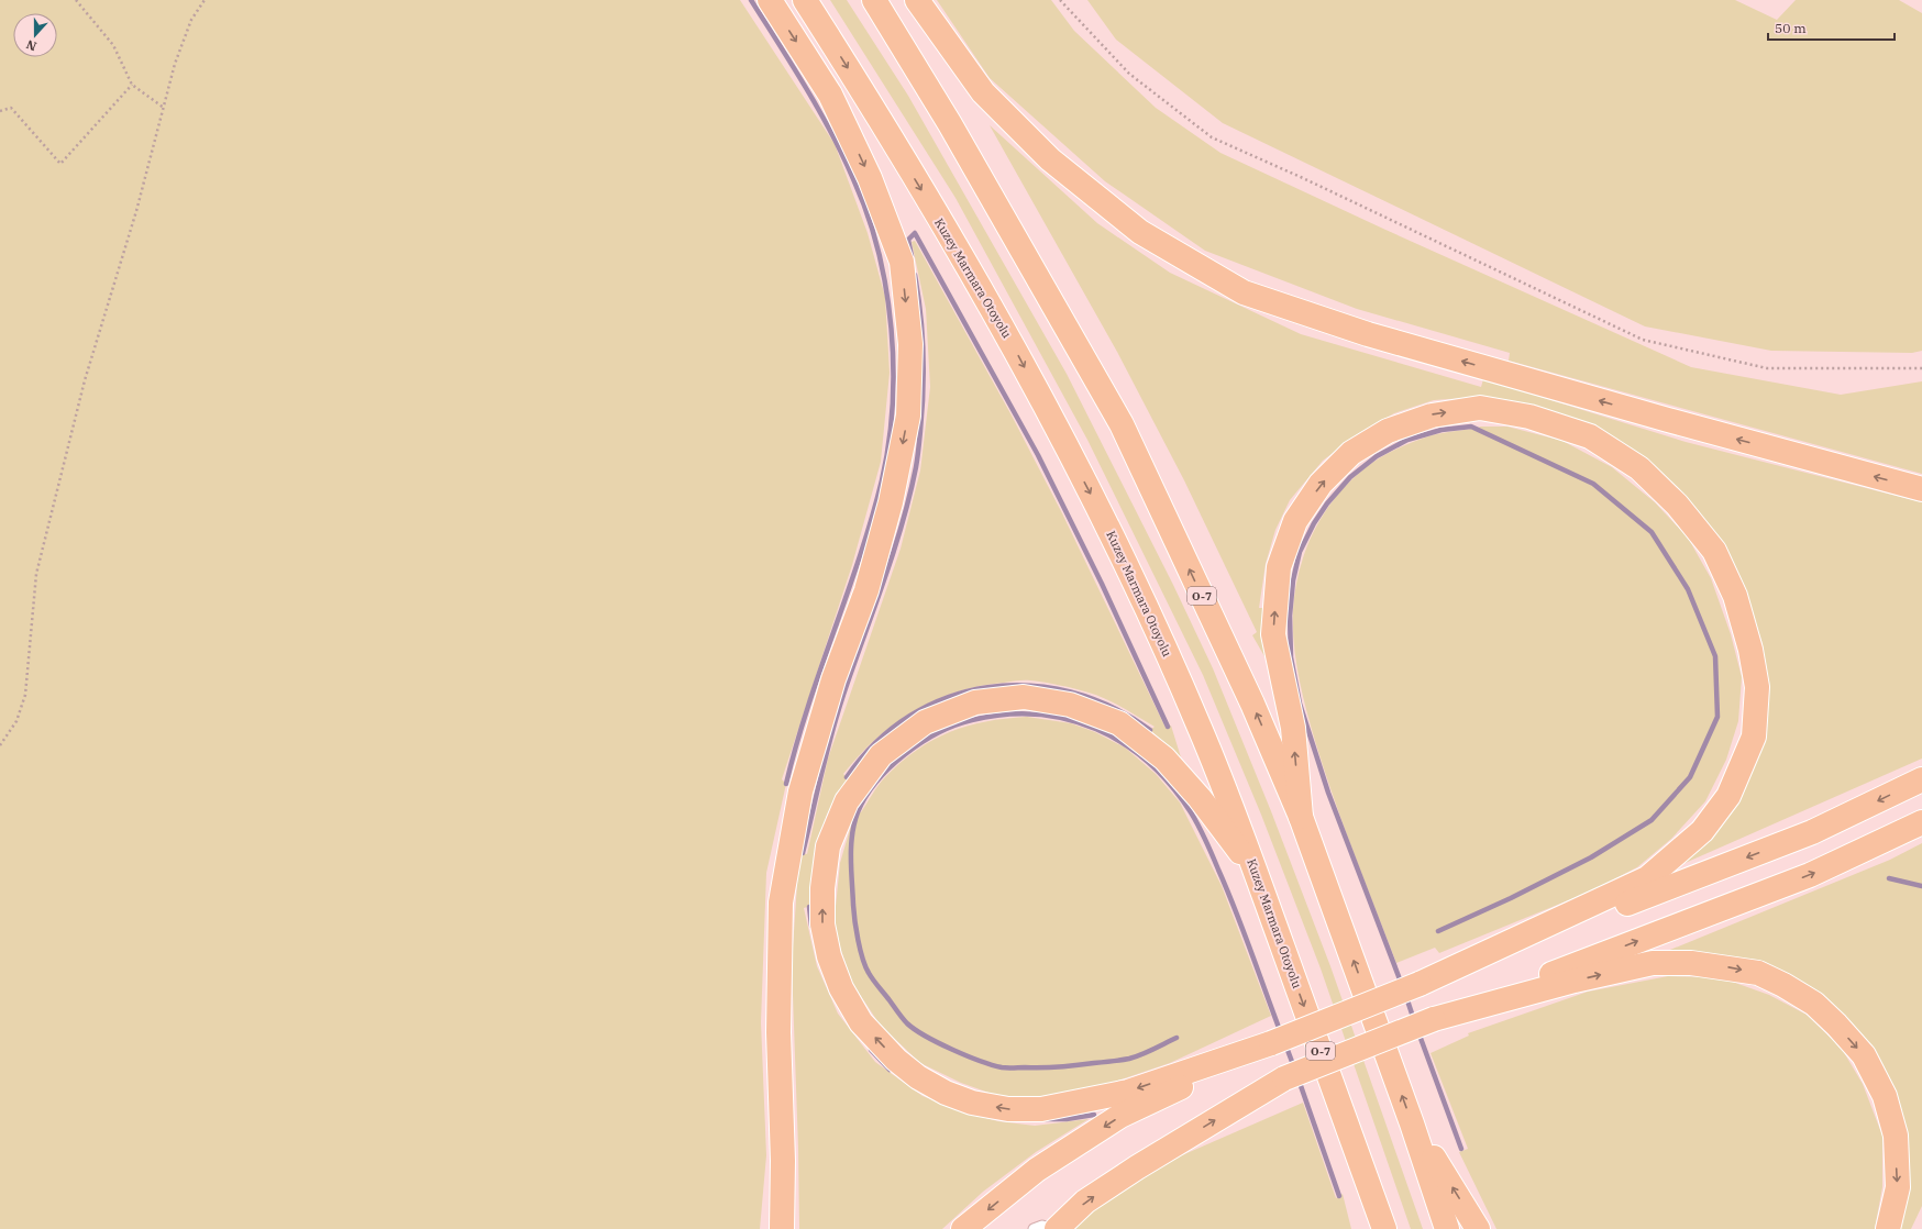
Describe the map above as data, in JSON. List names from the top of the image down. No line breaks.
{"streets":{"highway":["Kuzey Marmara Otoyolu","O-7"]},"scale_bar":"50 m","north":"bottom"}
